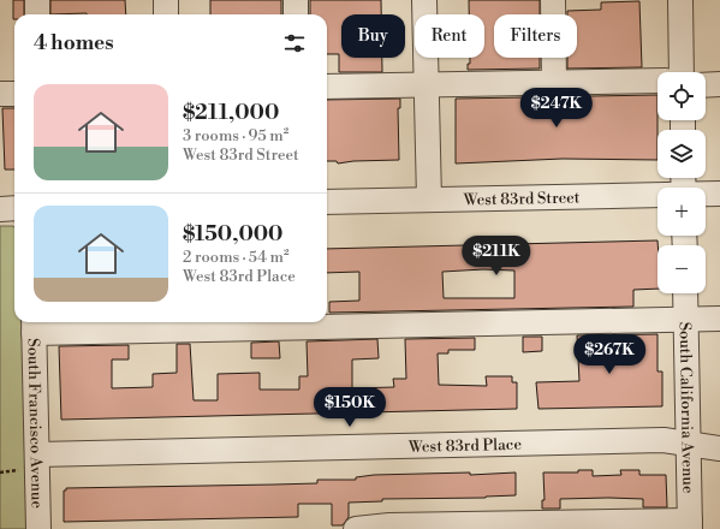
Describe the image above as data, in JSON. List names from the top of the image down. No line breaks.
{"streets":{"street":["West 83rd Street","South California Avenue","South Francisco Avenue","West 83rd Place"]},"crossings":[["South California Avenue","West 83rd Place"],["South Francisco Avenue","West 83rd Place"]],"page":{"chip":["Buy","Rent","Filters"],"heading":"4 homes","map_buttons":["+","−"],"list":[{"name":"$211,000","note":"3 rooms · 95 m² · West 83rd Street"},{"name":"$150,000","note":"2 rooms · 54 m² · West 83rd Place"}],"price":["$247K","$211K","$267K","$150K"]}}
